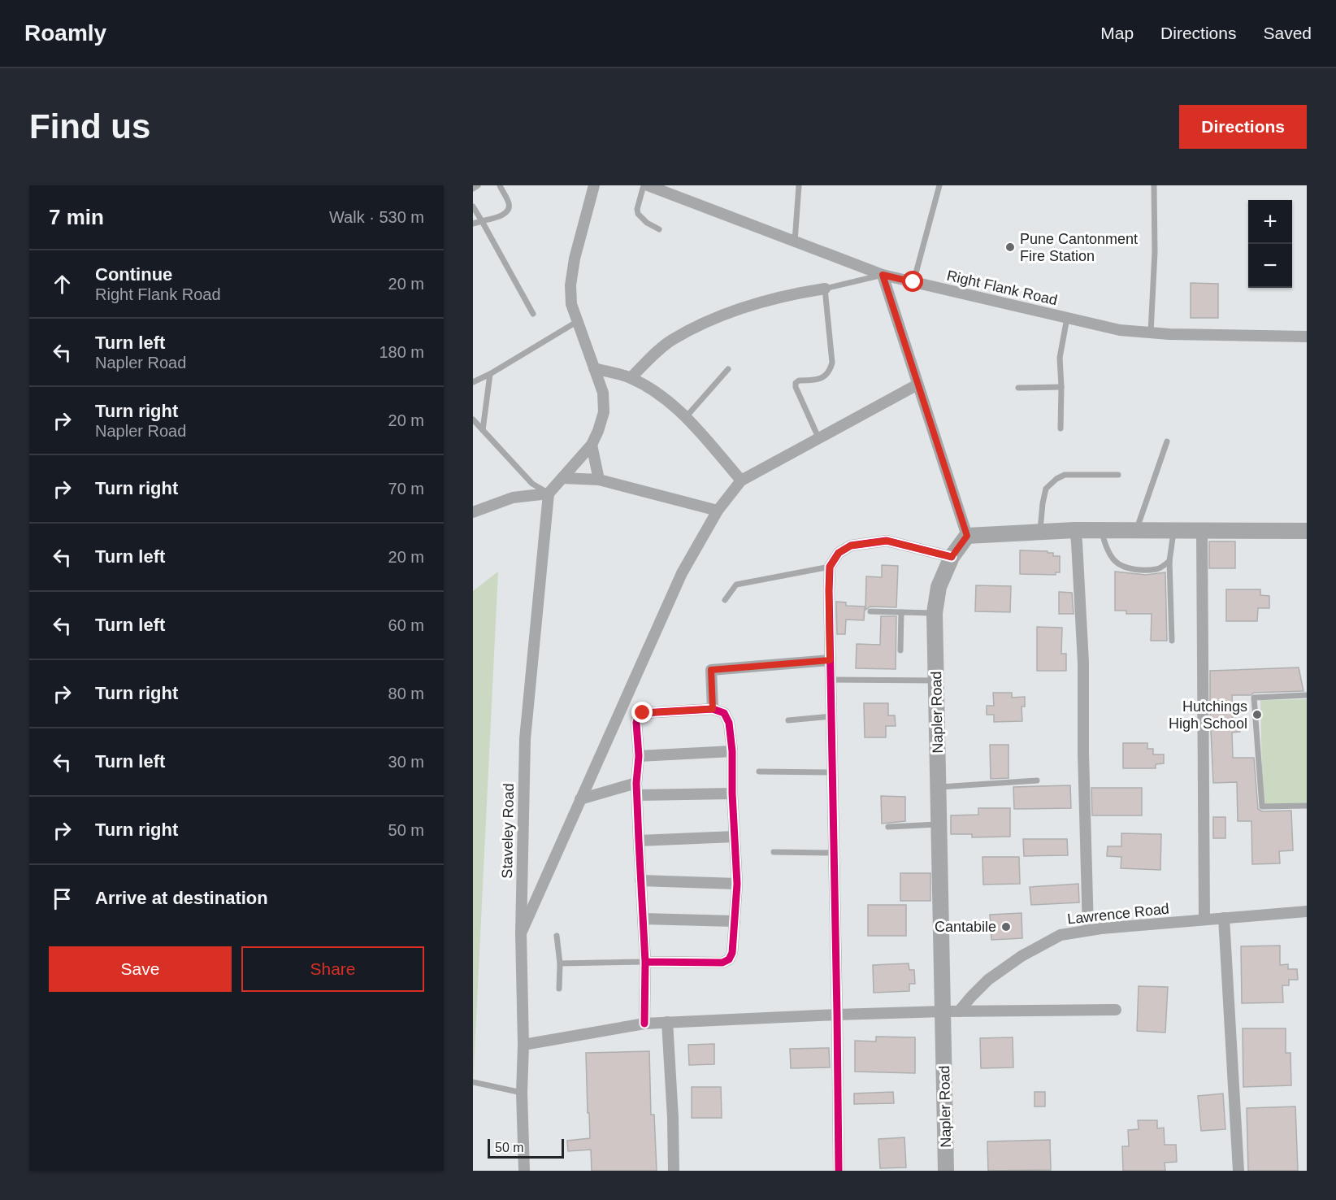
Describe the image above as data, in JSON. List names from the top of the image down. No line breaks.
{"streets":{"street":["Right Flank Road","Napler Road","Staveley Road","Lawrence Road"]},"crossings":[["Napler Road","Lawrence Road"]],"places":["Pune Cantonment Fire Station","Hutchings High School","Cantabile"],"scale_bar":"50 m","page":{"header":"Roamly","nav":["Map","Directions","Saved"],"buttons":["Directions",["Save","Share"]],"title":"Find us","heading":["7 min","Walk · 530 m"],"map_buttons":["+","−"],"list":[["Continue","Right Flank Road","20 m"],["Turn left","Napler Road","180 m"],["Turn right","Napler Road","20 m"],["Turn right","70 m"],["Turn left","20 m"],["Turn left","60 m"],["Turn right","80 m"],["Turn left","30 m"],["Turn right","50 m"],"Arrive at destination"],"scale":"50 m"}}
